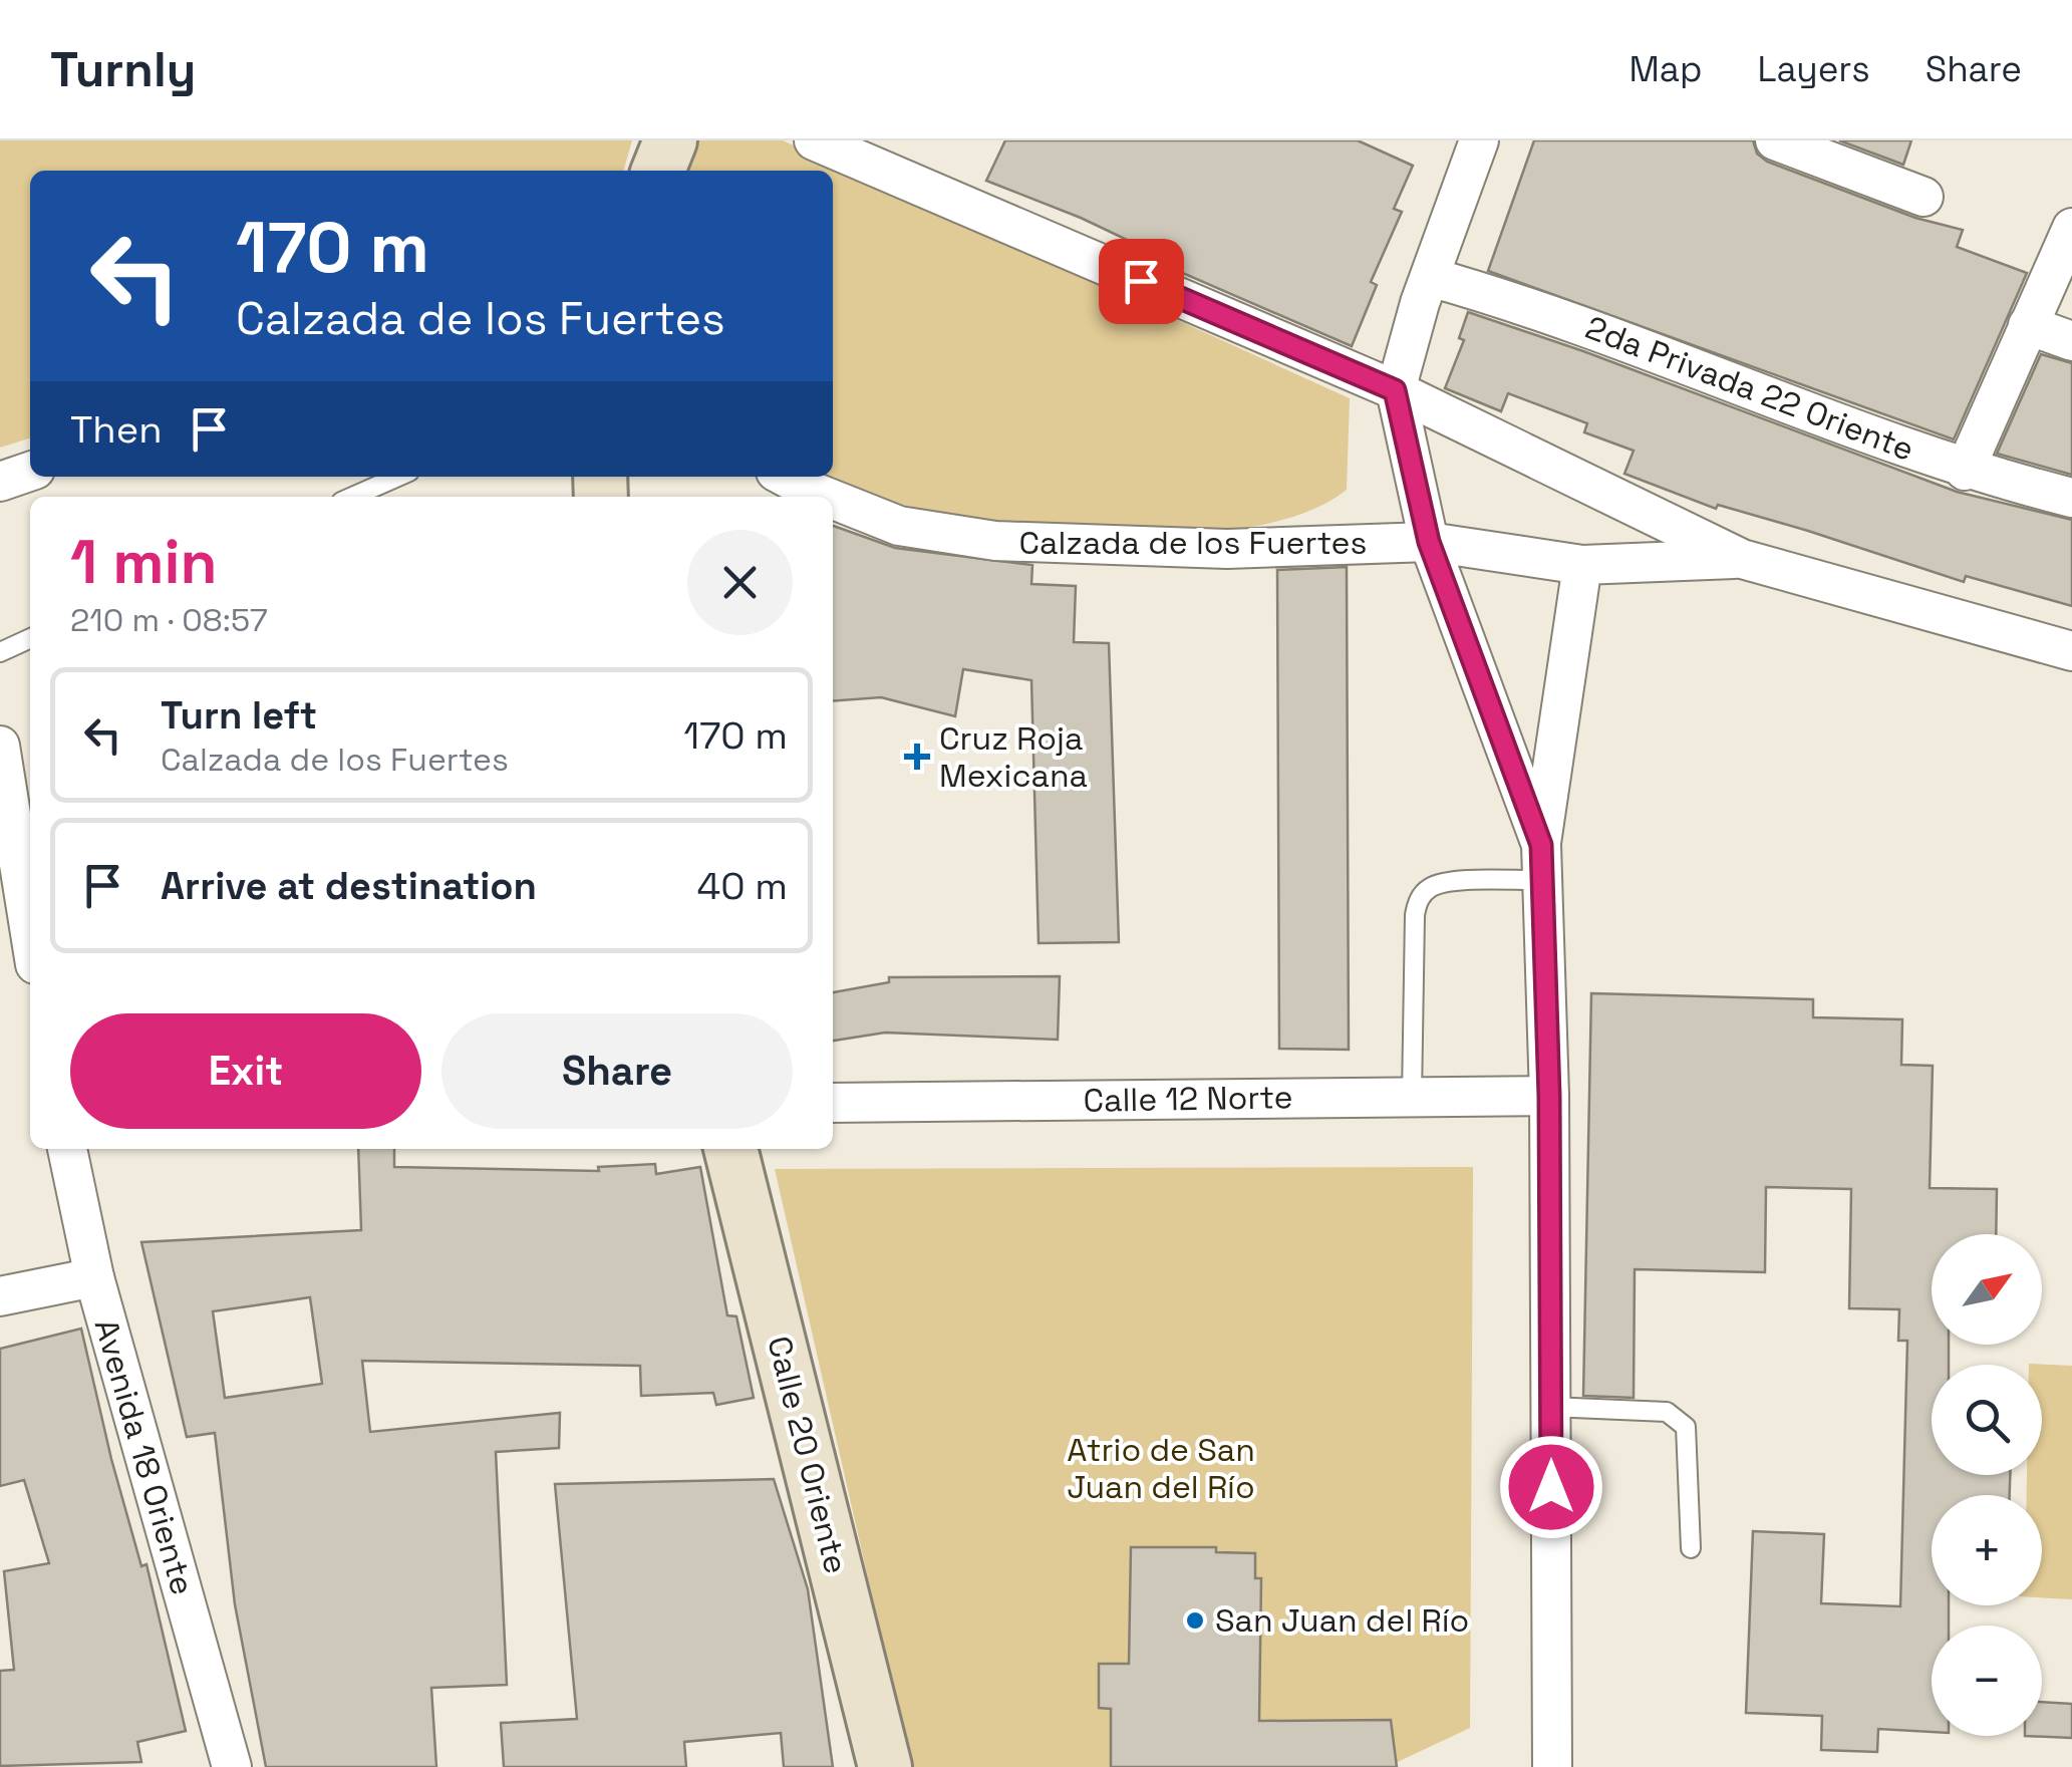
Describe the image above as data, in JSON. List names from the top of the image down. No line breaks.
{"streets":{"street":["2da Privada 22 Oriente","Calzada de los Fuertes","Calle 12 Norte","Calle 20 Oriente","Avenida 18 Oriente"]},"parks":["Atrio de San Juan del Río"],"places":{"health":["Cruz Roja Mexicana"],"other":["San Juan del Río"]},"north":"top right","page":{"header":"Turnly","nav":["Map","Layers","Share"],"turn":["170 m","Calzada de los Fuertes"],"then":"Then","heading":["1 min","210 m · 08:57"],"list":[{"name":"Turn left","note":"Calzada de los Fuertes","value":"170 m"},{"name":"Arrive at destination","value":"40 m"}],"buttons":["Exit","Share"],"map_buttons":["+","−"]}}
